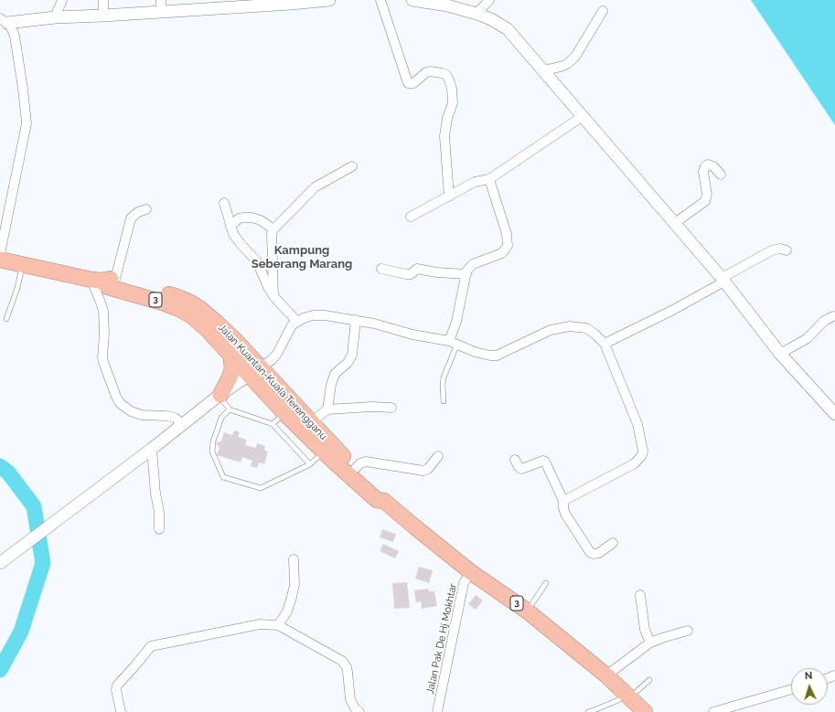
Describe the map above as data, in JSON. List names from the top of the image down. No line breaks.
{"streets":{"highway":["3","Jalan Kuantan-Kuala Terengganu"],"street":["Jalan Pak De Hj Mokhtar"]},"crossings":[["Jalan Kuantan-Kuala Terengganu","Jalan Pak De Hj Mokhtar"]],"districts":["Kampung Seberang Marang"],"north":"top"}
